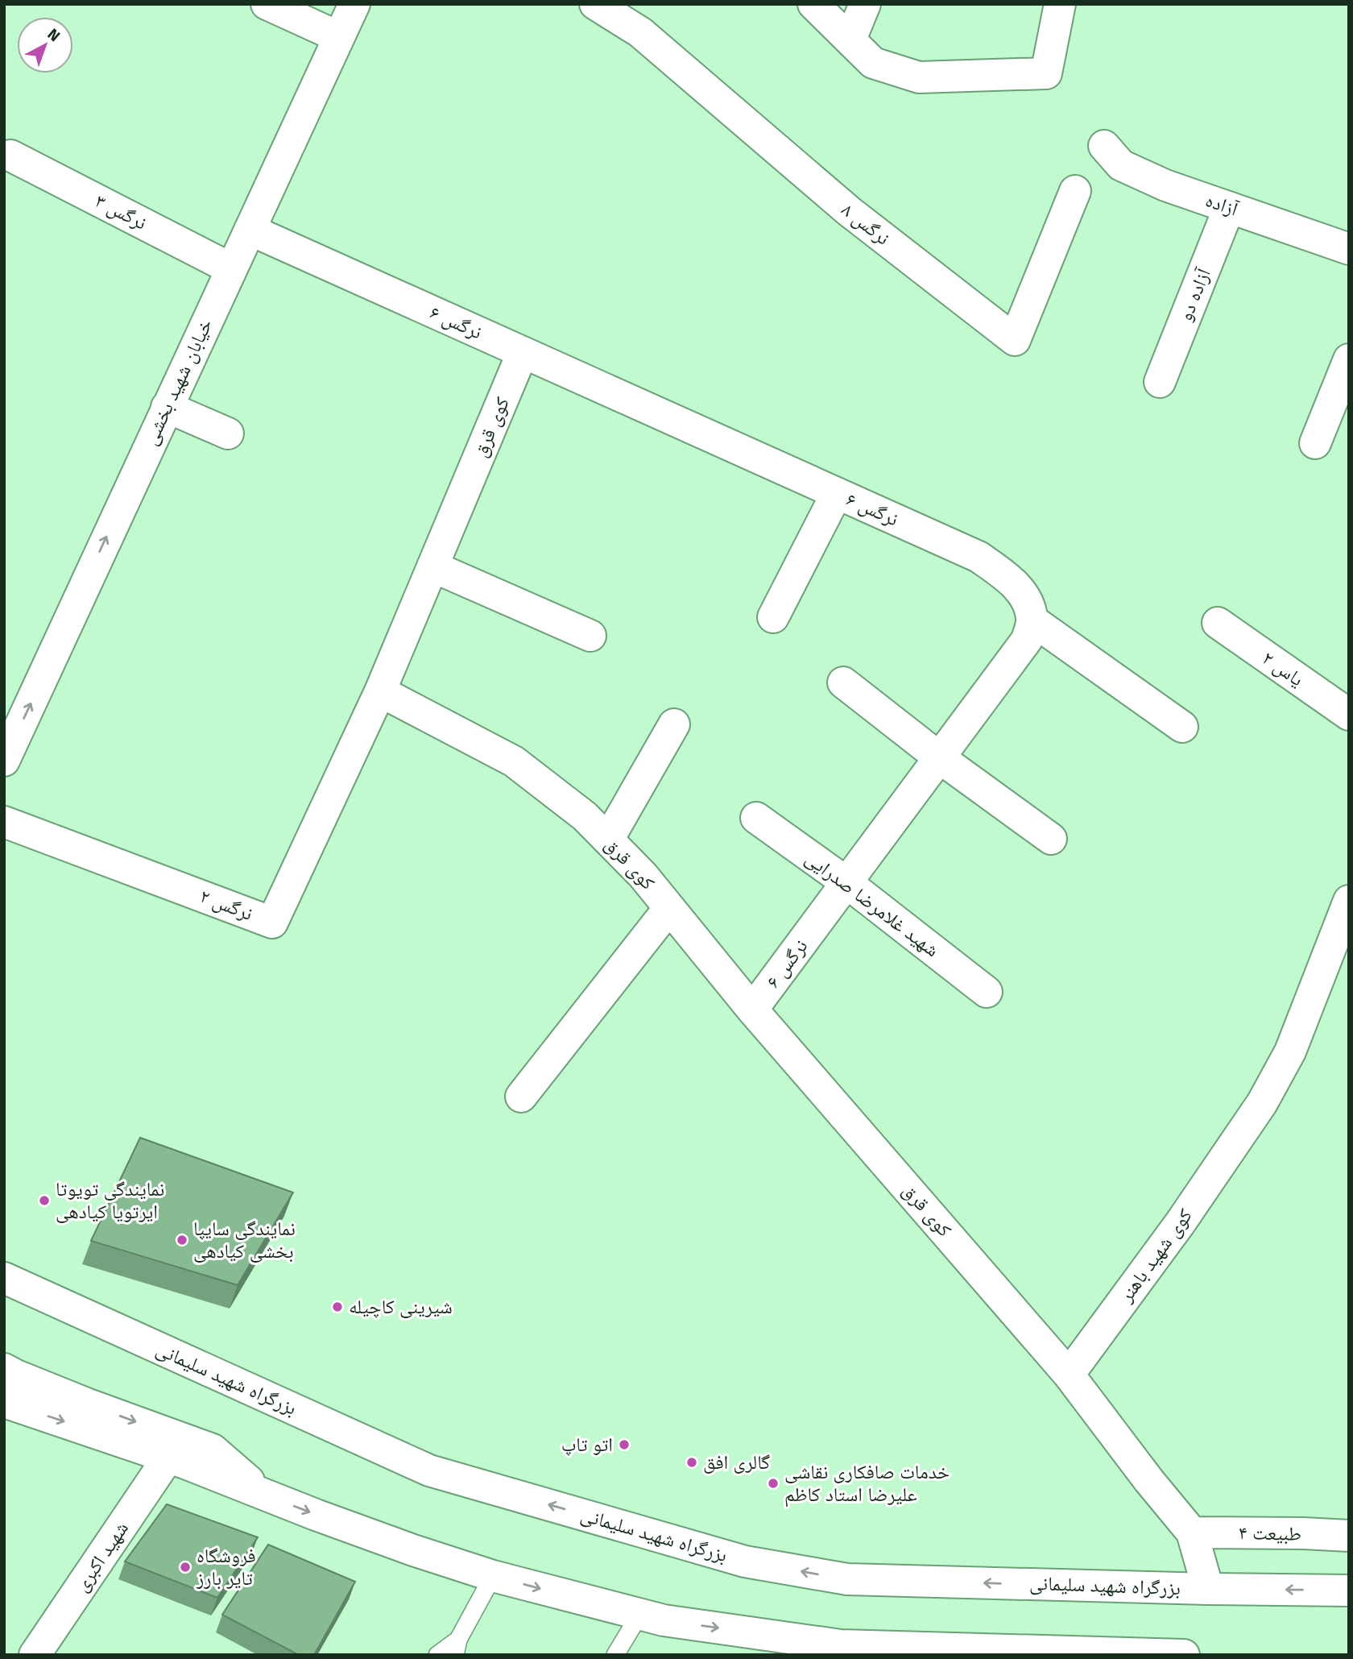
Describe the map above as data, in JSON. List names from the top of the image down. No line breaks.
{"streets":{"main road":["آزاده","نرگس ۳","نرگس ۸","آزاده دو","نرگس ۶","خیابان شهید بخشی","کوی قرق","یاس ۲","شهید غلامرضا صدرایی","نرگس ۲","کوی شهید باهنر","بزرگراه شهید سلیمانی","طبیعت ۴","شهید اکبری"]},"crossings":[["آزاده","آزاده دو"],["نرگس ۳","خیابان شهید بخشی"],["نرگس ۶","خیابان شهید بخشی"],["نرگس ۶","کوی قرق"],["نرگس ۶","شهید غلامرضا صدرایی"],["کوی قرق","نرگس ۲"],["کوی قرق","کوی شهید باهنر"]],"one_way":["خیابان شهید بخشی"],"places":["نمایندگی تویوتا ایرتویا کیادهی","نمایندگی سایپا بخشی کیادهی","شیرینی کاچیله","اتو تاپ","گالری افق","خدمات صافکاری نقاشی علیرضا استاد کاظم","فروشگاه تایر بارز"],"north":"top right"}
